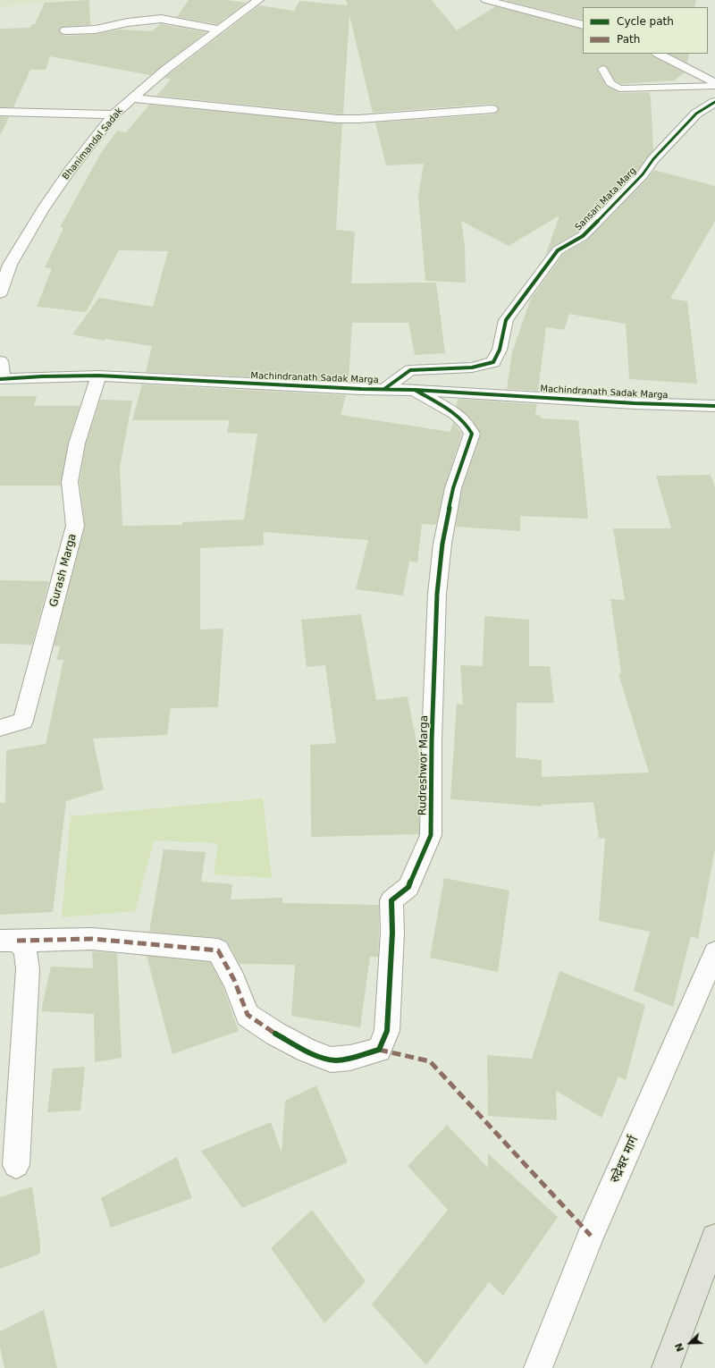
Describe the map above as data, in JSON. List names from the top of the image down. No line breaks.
{"streets":{"street":["Bhanimandal Sadak","Sansari Mata Marg","Machindranath Sadak Marga","Gurash Marga","Rudreshwor Marga","रुद्रेश्वर मार्ग"]},"crossings":[["Sansari Mata Marg","Machindranath Sadak Marga"],["Machindranath Sadak Marga","Gurash Marga"],["Machindranath Sadak Marga","Rudreshwor Marga"]],"legend":["Cycle path","Path"],"north":"bottom left"}
